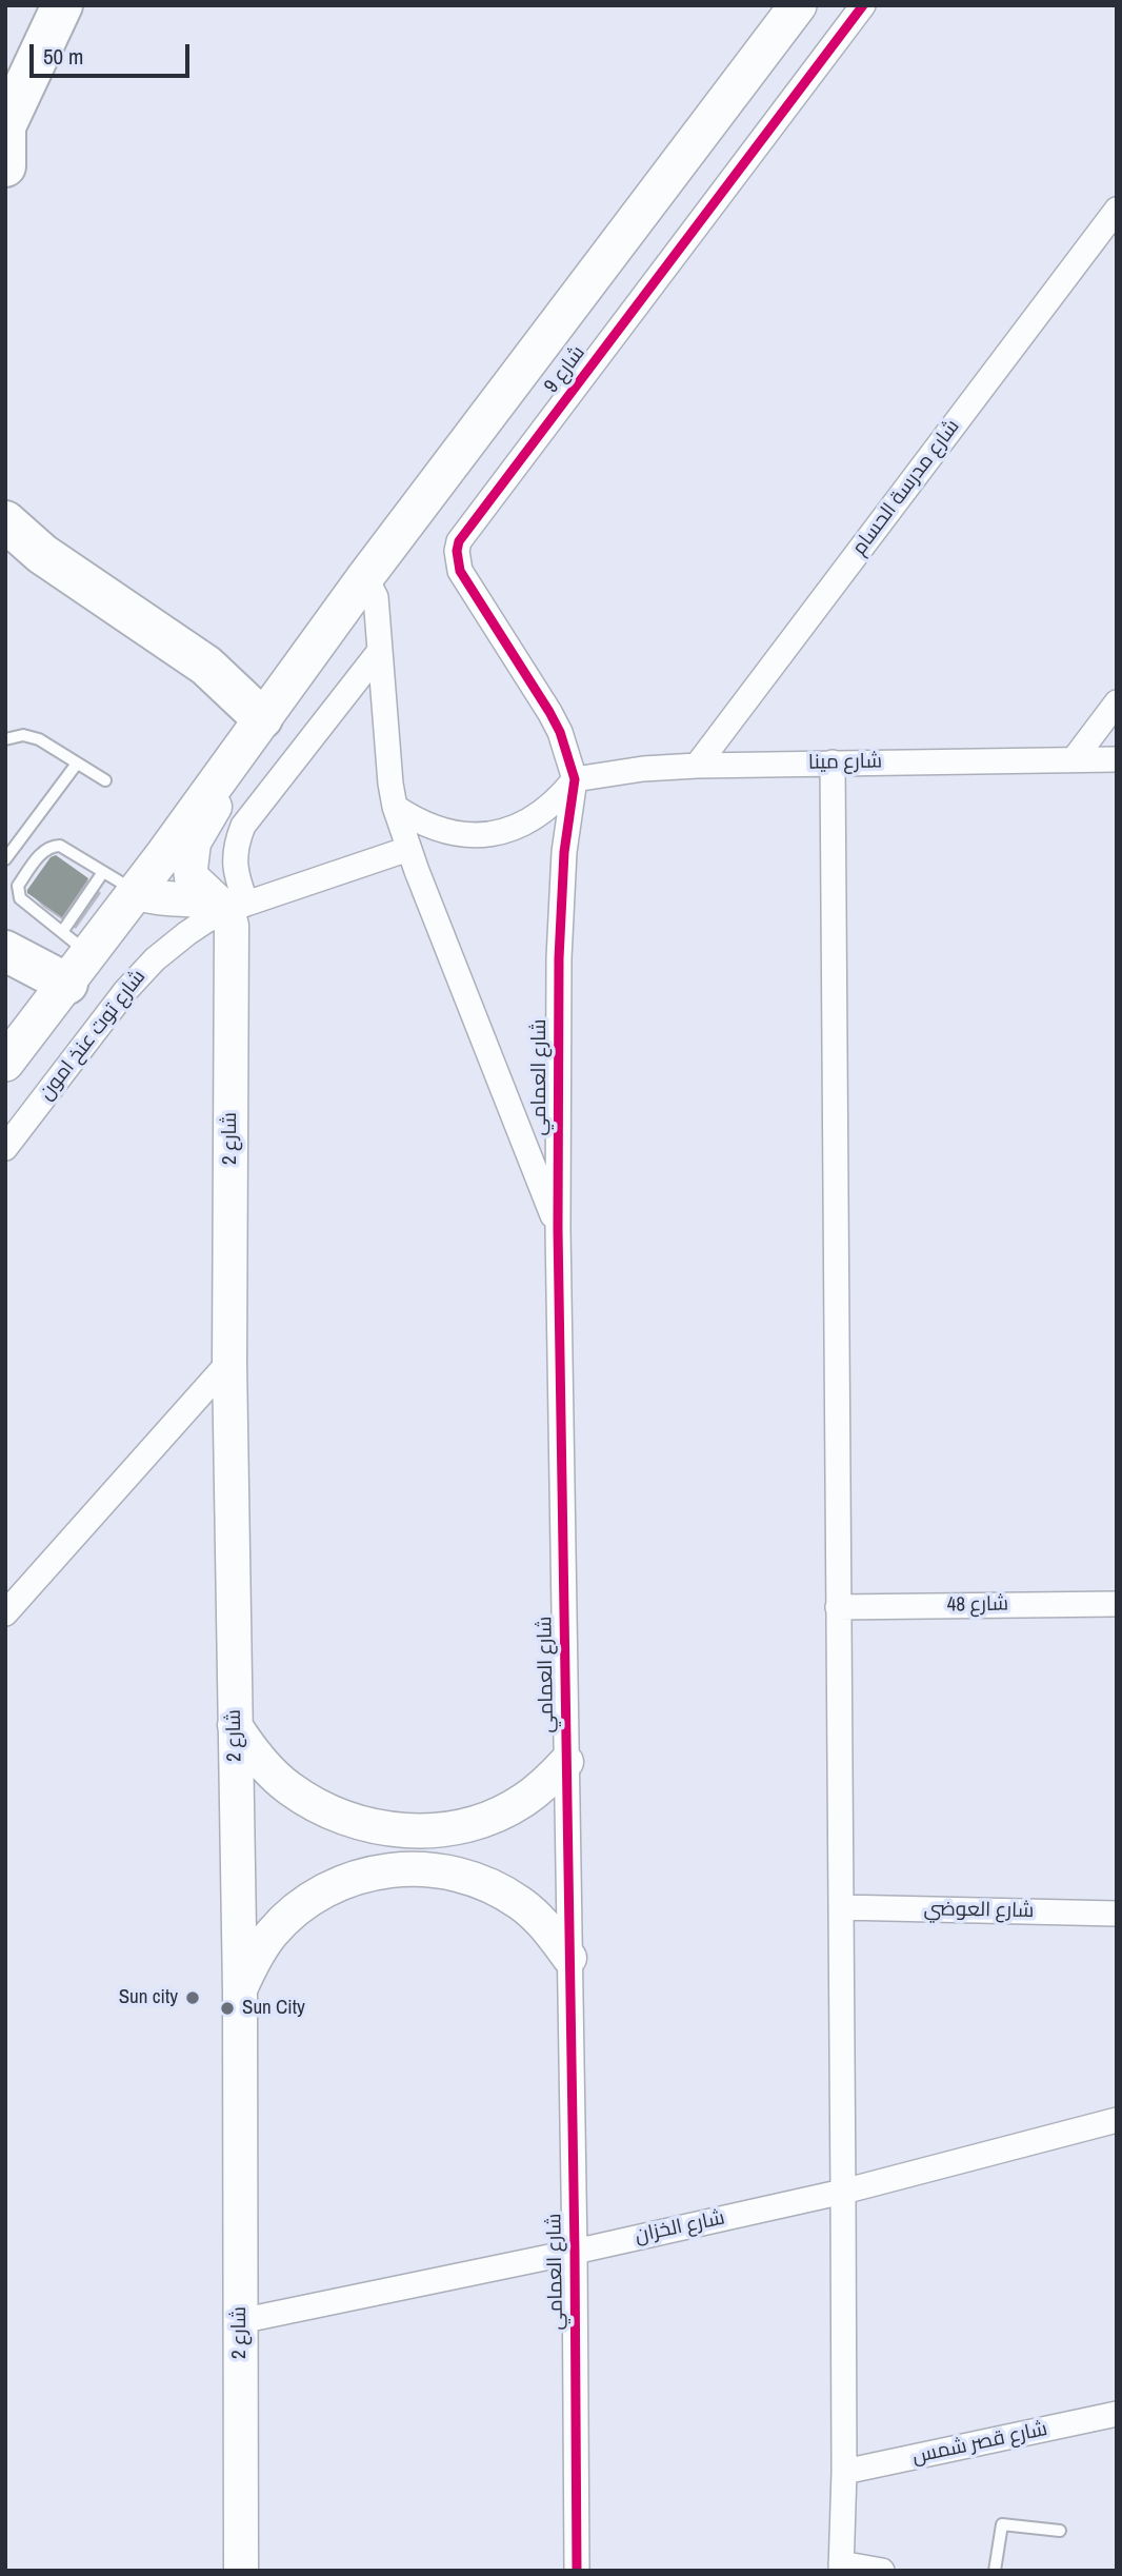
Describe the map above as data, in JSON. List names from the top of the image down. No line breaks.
{"streets":{"street":["شارع 9","شارع مدرسة الحسام","شارع مينا","شارع توت عنخ امون","شارع العمامي","شارع 2","شارع 48","شارع العوضي","شارع الخزان","شارع قصر شمس"]},"crossings":[["شارع 9","شارع مينا"],["شارع 9","شارع العمامي"],["شارع مدرسة الحسام","شارع مينا"],["شارع مينا","شارع العمامي"],["شارع توت عنخ امون","شارع 2"],["شارع العمامي","شارع الخزان"],["شارع 2","شارع الخزان"]],"places":["Sun city","Sun City"],"scale_bar":"50 m"}
